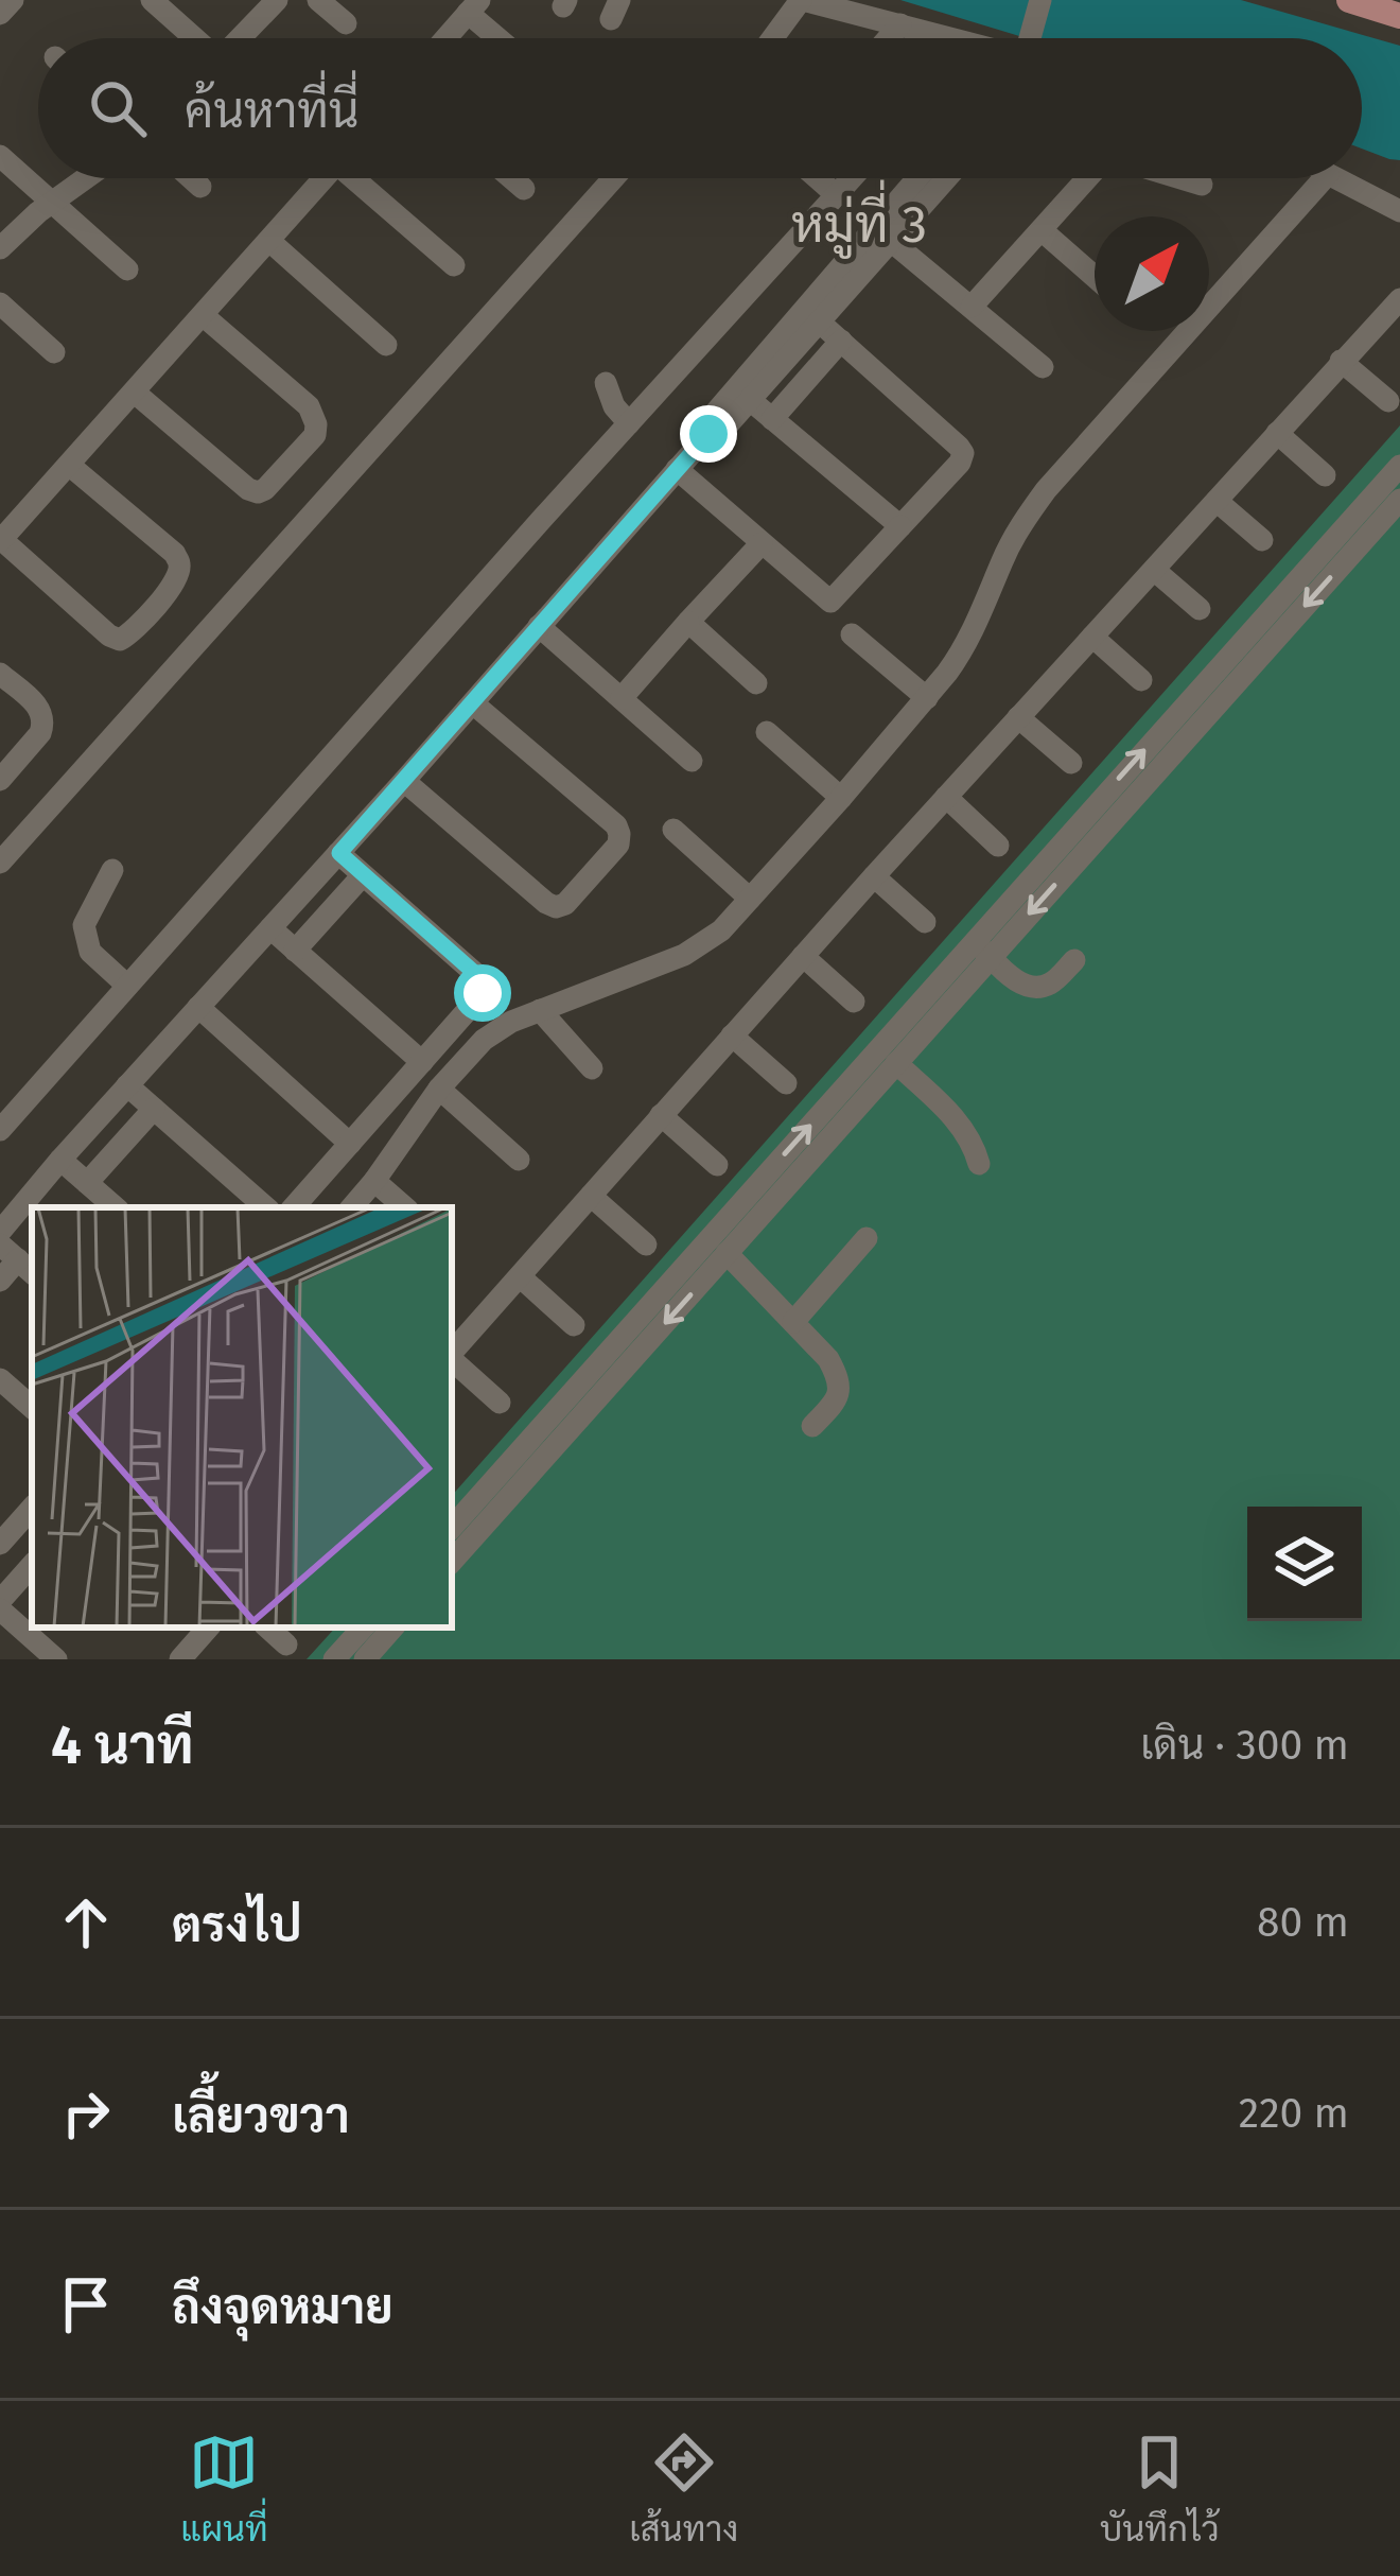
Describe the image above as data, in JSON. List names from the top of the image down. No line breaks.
{"districts":["หมู่ที่ 3"],"north":"top right","page":{"search":"ค้นหาที่นี่","heading":["4 นาที","เดิน · 300 m"],"list":[["ตรงไป","80 m"],["เลี้ยวขวา","220 m"],"ถึงจุดหมาย"],"nav":["แผนที่","เส้นทาง","บันทึกไว้"]}}
